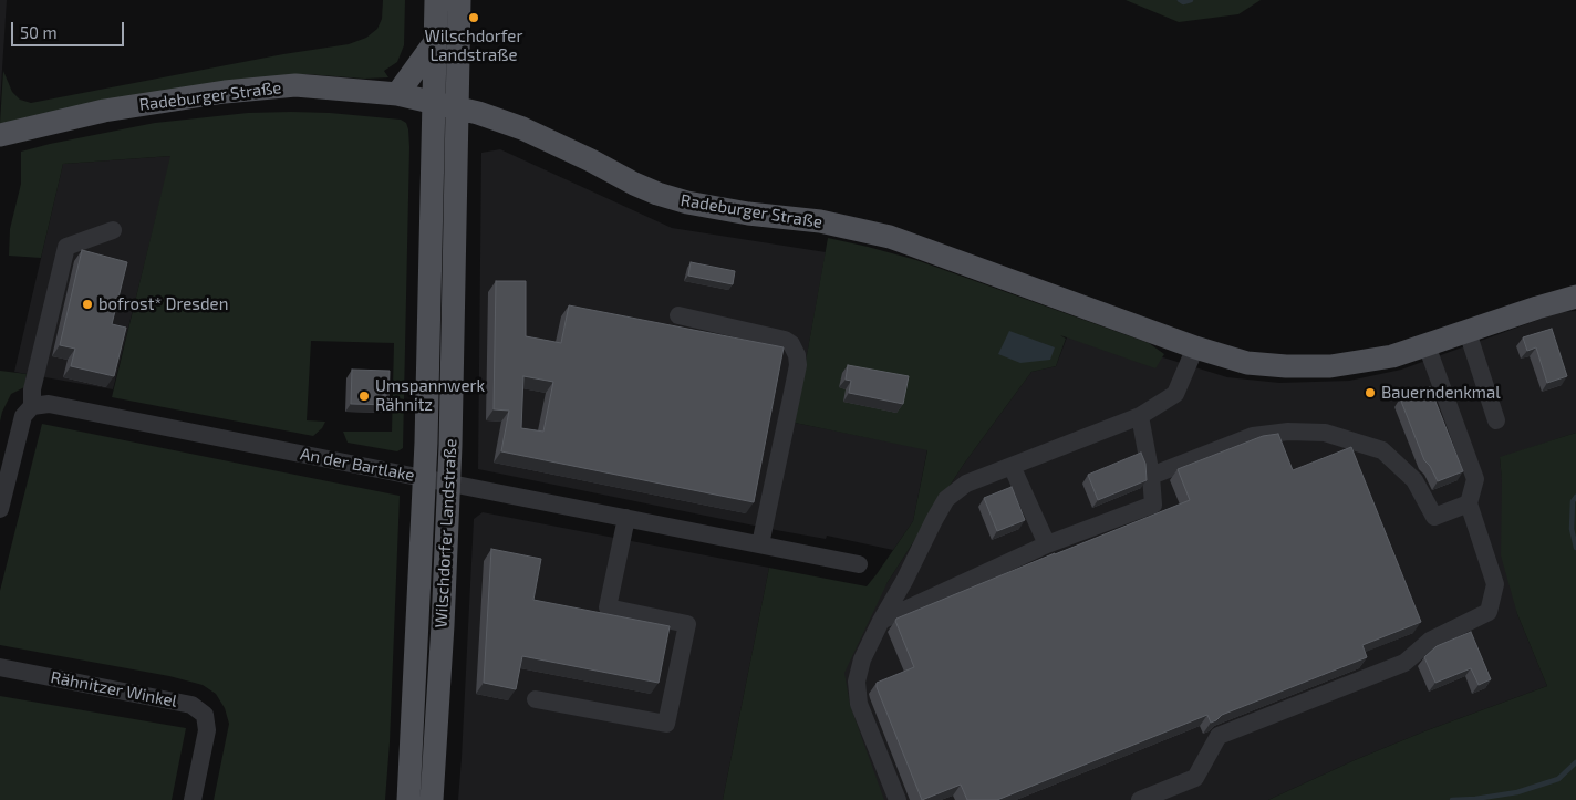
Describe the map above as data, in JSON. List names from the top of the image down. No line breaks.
{"streets":{"main road":["Radeburger Straße","Wilschdorfer Landstraße"],"street":["An der Bartlake","Rähnitzer Winkel"]},"crossings":[["Radeburger Straße","Wilschdorfer Landstraße"],["An der Bartlake","Wilschdorfer Landstraße"]],"places":["Wilschdorfer Landstraße","bofrost* Dresden","Bauerndenkmal","Umspannwerk Rähnitz"],"scale_bar":"50 m"}
